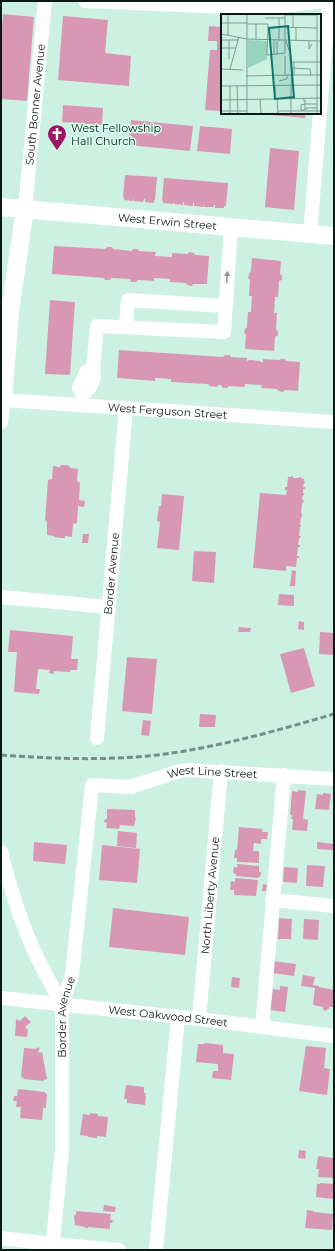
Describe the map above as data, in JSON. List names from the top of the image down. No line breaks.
{"streets":{"main road":["West Erwin Street"],"street":["South Bonner Avenue","West Ferguson Street","Border Avenue","West Line Street","North Liberty Avenue","West Oakwood Street"]},"crossings":[["South Bonner Avenue","West Erwin Street"],["West Ferguson Street","Border Avenue"],["Border Avenue","West Line Street"],["Border Avenue","West Oakwood Street"],["West Line Street","North Liberty Avenue"],["North Liberty Avenue","West Oakwood Street"]],"places":{"church":["West Fellowship Hall Church"]}}
